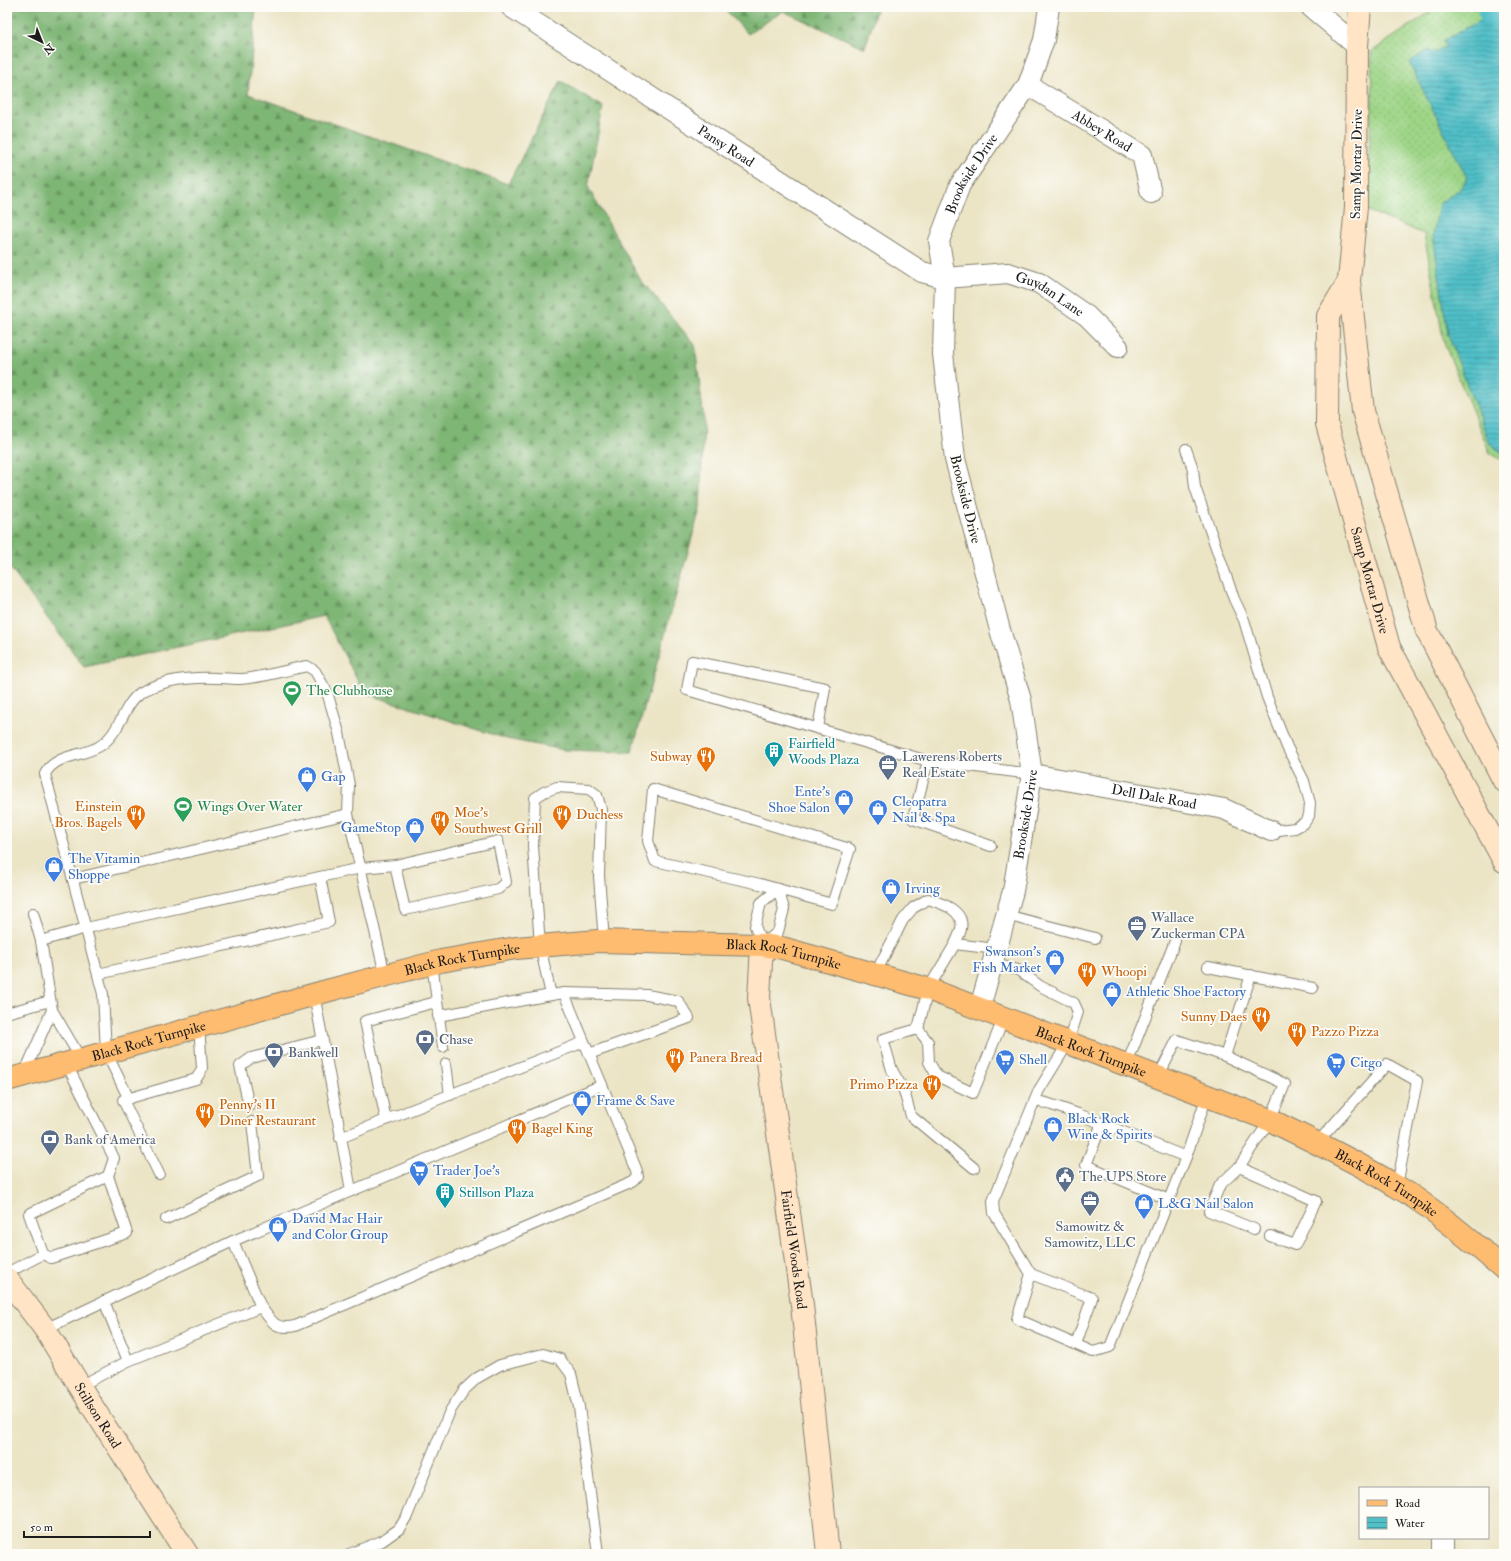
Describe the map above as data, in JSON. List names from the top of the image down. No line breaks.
{"streets":{"main road":["Samp Mortar Drive","Black Rock Turnpike","Fairfield Woods Road","Stillson Road"],"street":["Abbey Road","Pansy Road","Brookside Drive","Guydan Lane","Dell Dale Road"]},"crossings":[["Abbey Road","Brookside Drive"],["Pansy Road","Brookside Drive"],["Pansy Road","Guydan Lane"],["Brookside Drive","Guydan Lane"],["Brookside Drive","Dell Dale Road"],["Brookside Drive","Black Rock Turnpike"],["Black Rock Turnpike","Fairfield Woods Road"]],"places":{"sports":["The Clubhouse","Wings Over Water"],"building":["Fairfield Woods Plaza","Stillson Plaza"],"restaurant":["Subway","Einstein Bros. Bagels","Duchess","Moe's Southwest Grill","Whoopi","Sunny Daes","Pazzo Pizza","Panera Bread","Primo Pizza","Penny's II Diner Restaurant","Bagel King"],"office":["Lawerens Roberts Real Estate","Wallace Zuckerman CPA","Samowitz & Samowitz, LLC"],"shop":["Gap","Ente's Shoe Salon","Cleopatra Nail & Spa","GameStop","The Vitamin Shoppe","Irving","Swanson's Fish Market","Athletic Shoe Factory","Frame & Save","Black Rock Wine & Spirits","L&G Nail Salon","David Mac Hair and Color Group"],"bank":["Chase","Bankwell","Bank of America"],"supermarket":["Shell","Citgo","Trader Joe's"],"public building":["The UPS Store"]},"legend":["Road","Water"],"scale_bar":"50 m","north":"bottom right"}
